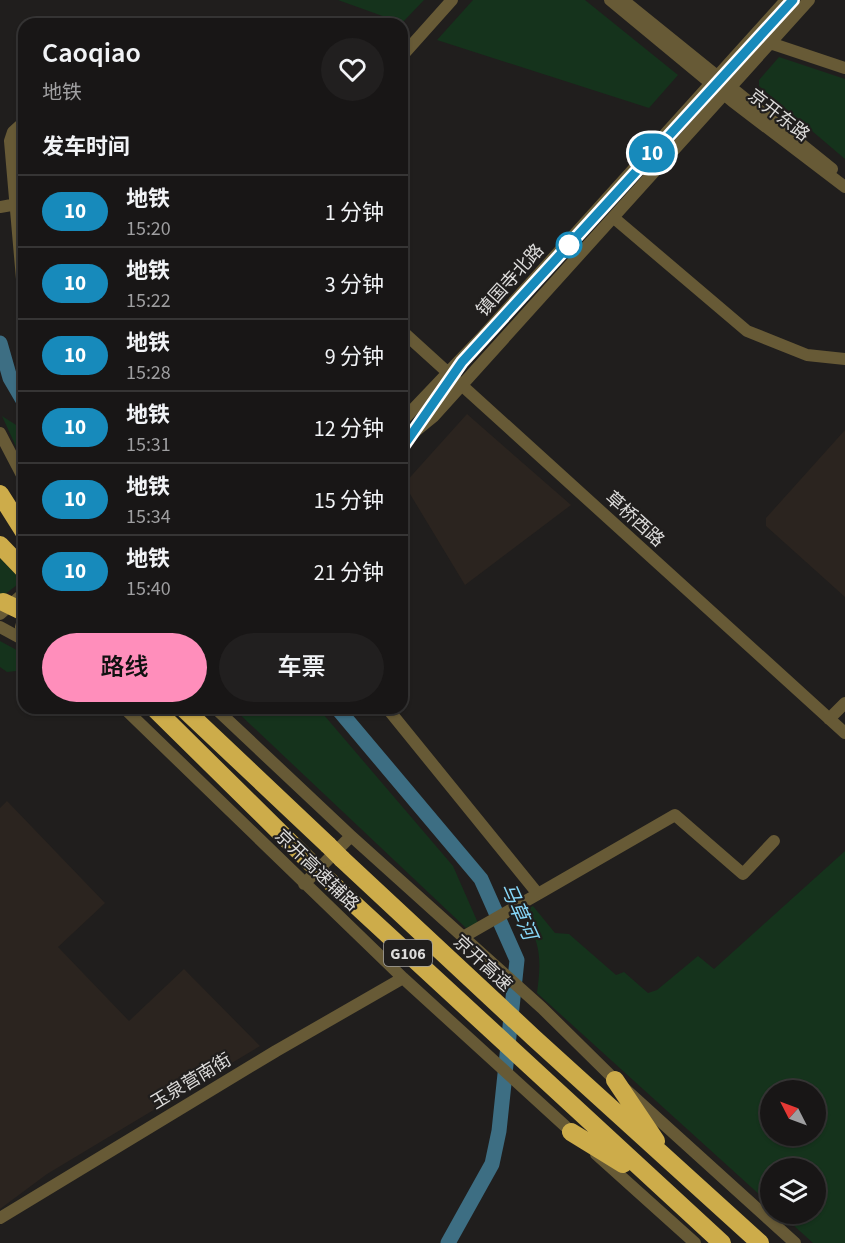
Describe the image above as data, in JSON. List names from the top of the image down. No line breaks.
{"streets":{"highway":["G106","京开高速"],"street":["京开东路","镇国寺北路","草桥西路","京开高速辅路","玉泉营南街"]},"crossings":[["京开东路","镇国寺北路"],["镇国寺北路","草桥西路"],["京开高速辅路","玉泉营南街"]],"water":["马草河"],"lines":["metro line 10"],"north":"top left","page":{"on_map":"10","heading":[["Caoqiao","地铁"],"发车时间"],"list":[{"mark":"10","name":"地铁","note":"15:20","value":"1 分钟"},{"mark":"10","name":"地铁","note":"15:22","value":"3 分钟"},{"mark":"10","name":"地铁","note":"15:28","value":"9 分钟"},{"mark":"10","name":"地铁","note":"15:31","value":"12 分钟"},{"mark":"10","name":"地铁","note":"15:34","value":"15 分钟"},{"mark":"10","name":"地铁","note":"15:40","value":"21 分钟"}],"buttons":["路线","车票"]}}
